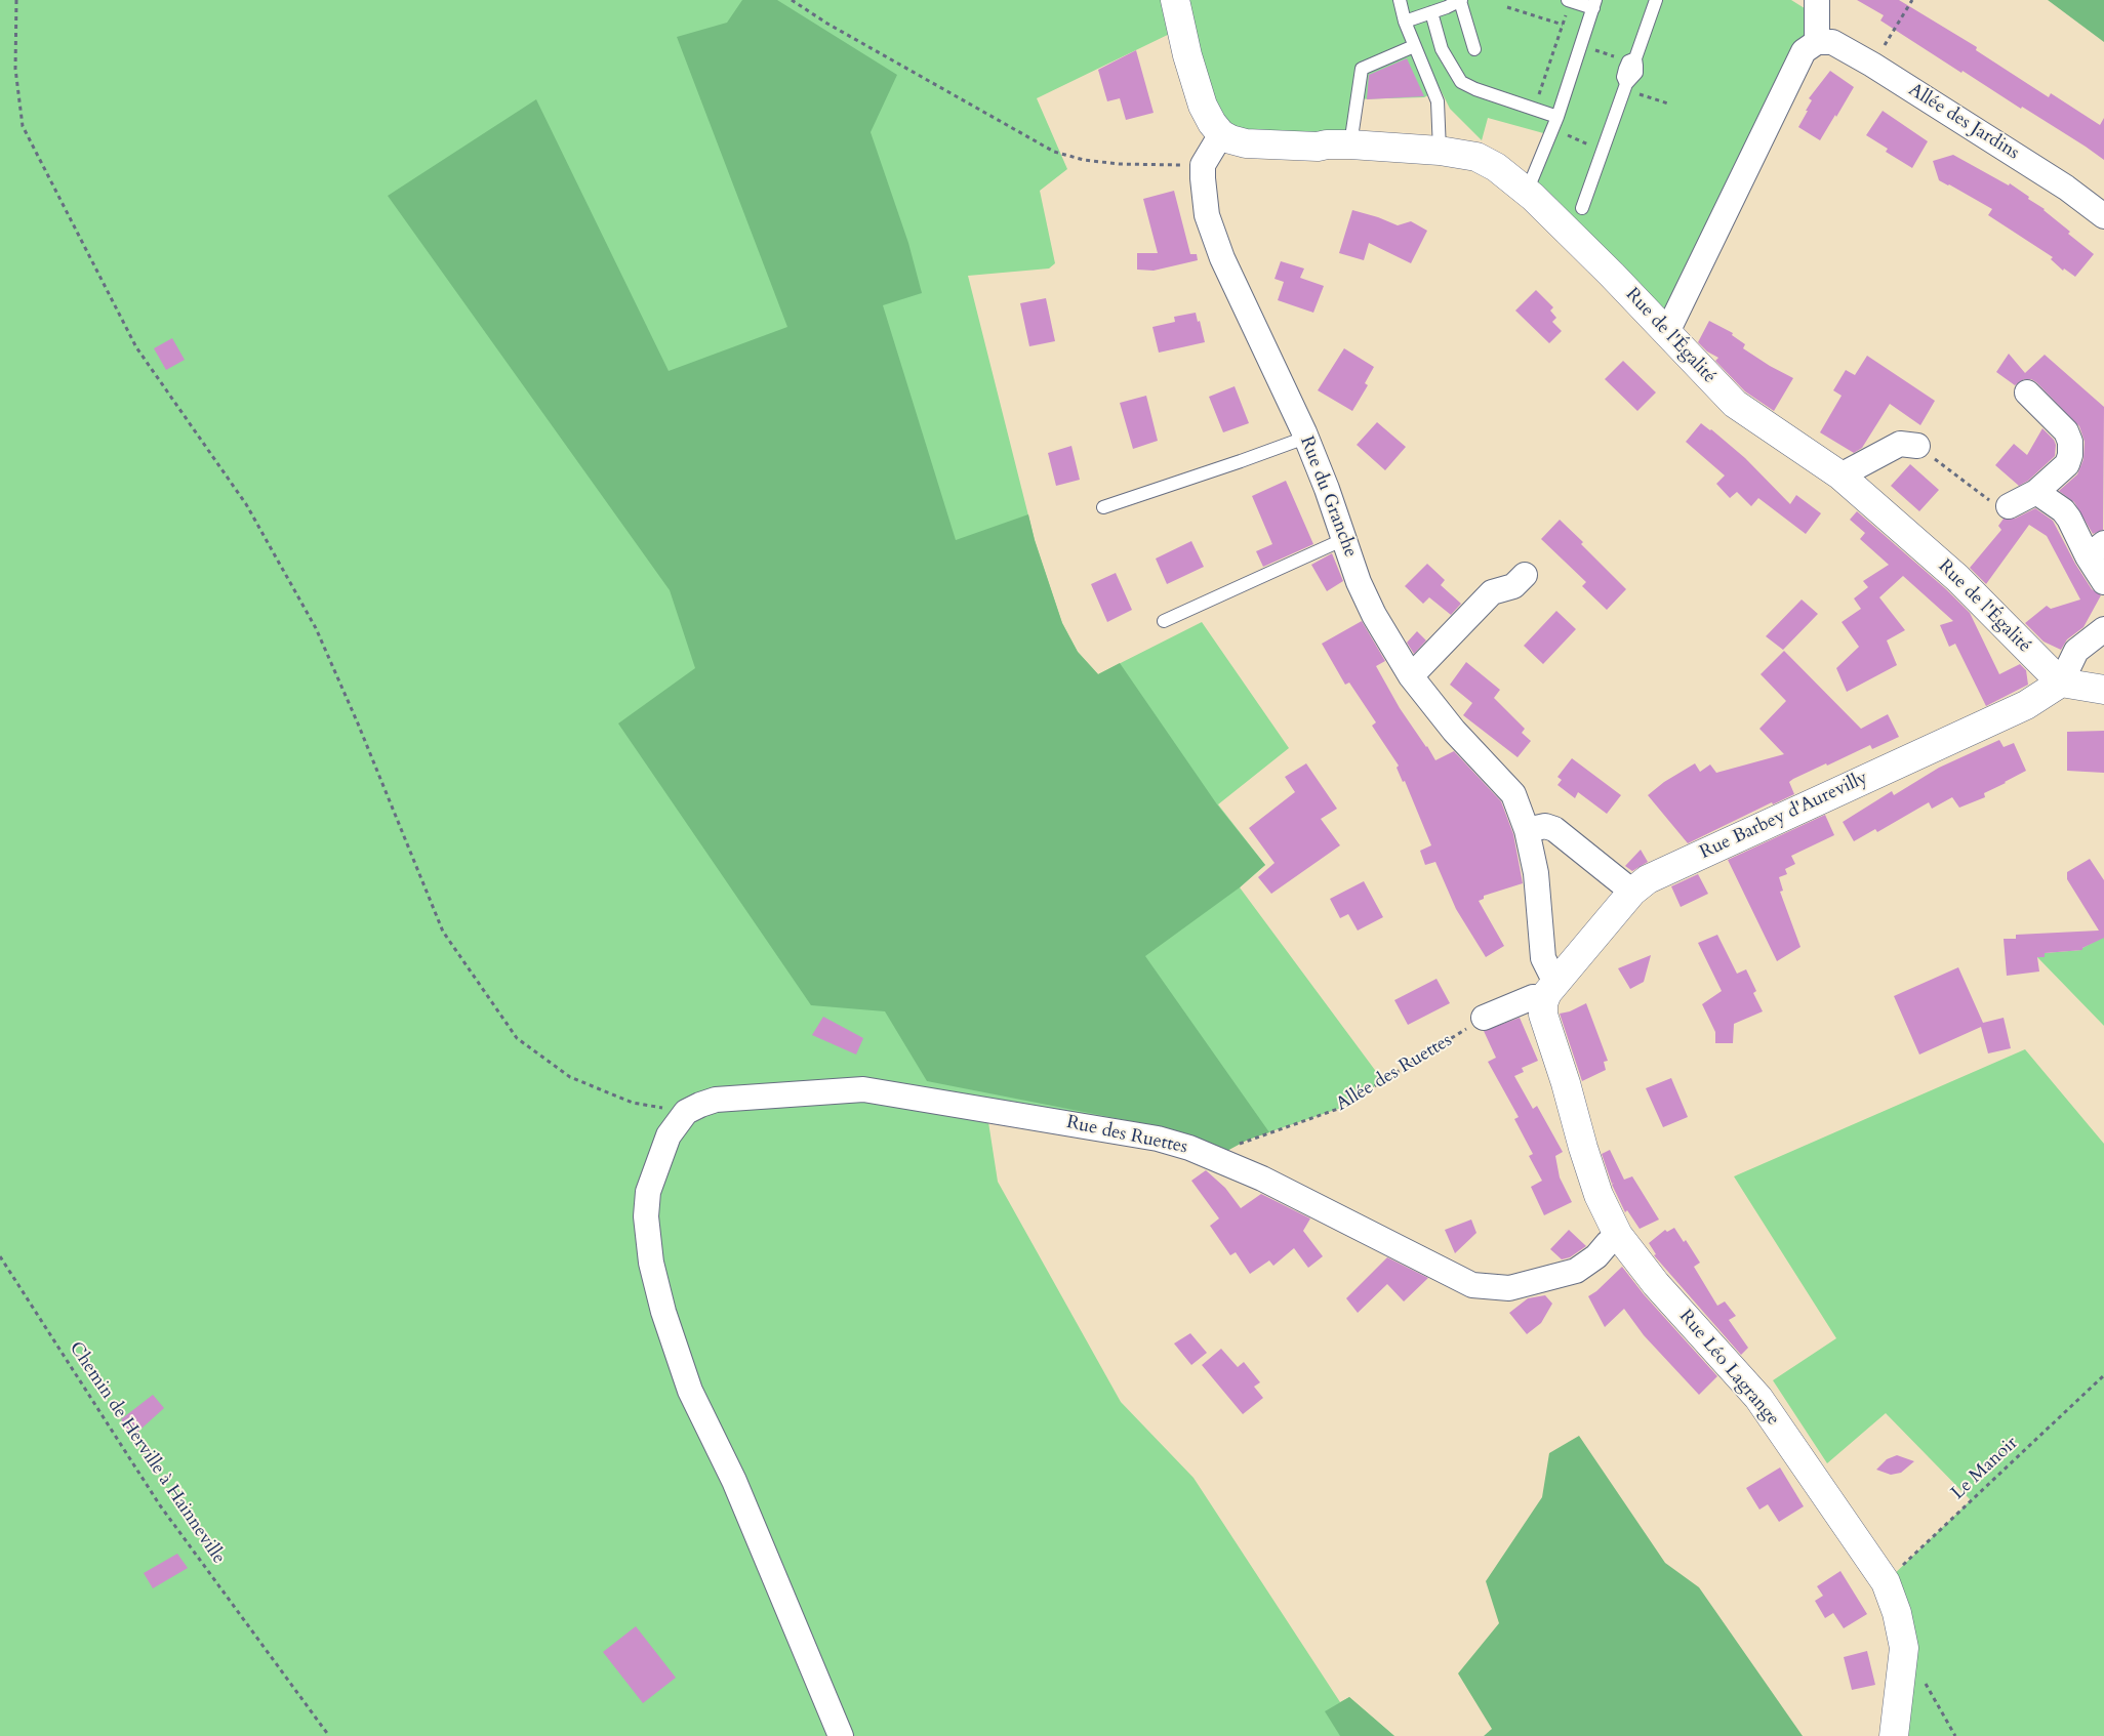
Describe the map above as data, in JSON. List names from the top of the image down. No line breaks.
{"streets":{"street":["Allée des Jardins","Rue de l'Égalité","Rue du Granche","Rue Barbey d'Aurevilly","Rue des Ruettes","Rue Léo Lagrange"],"path":["Allée des Ruettes","Chemin de Herville à Hainneville","Le Manoir"]},"crossings":[["Rue de l'Égalité","Rue Barbey d'Aurevilly"],["Rue du Granche","Rue Barbey d'Aurevilly"],["Rue du Granche","Rue Léo Lagrange"],["Rue Barbey d'Aurevilly","Rue Léo Lagrange"],["Allée des Ruettes","Rue des Ruettes"],["Rue des Ruettes","Rue Léo Lagrange"],["Rue Léo Lagrange","Le Manoir"]]}
